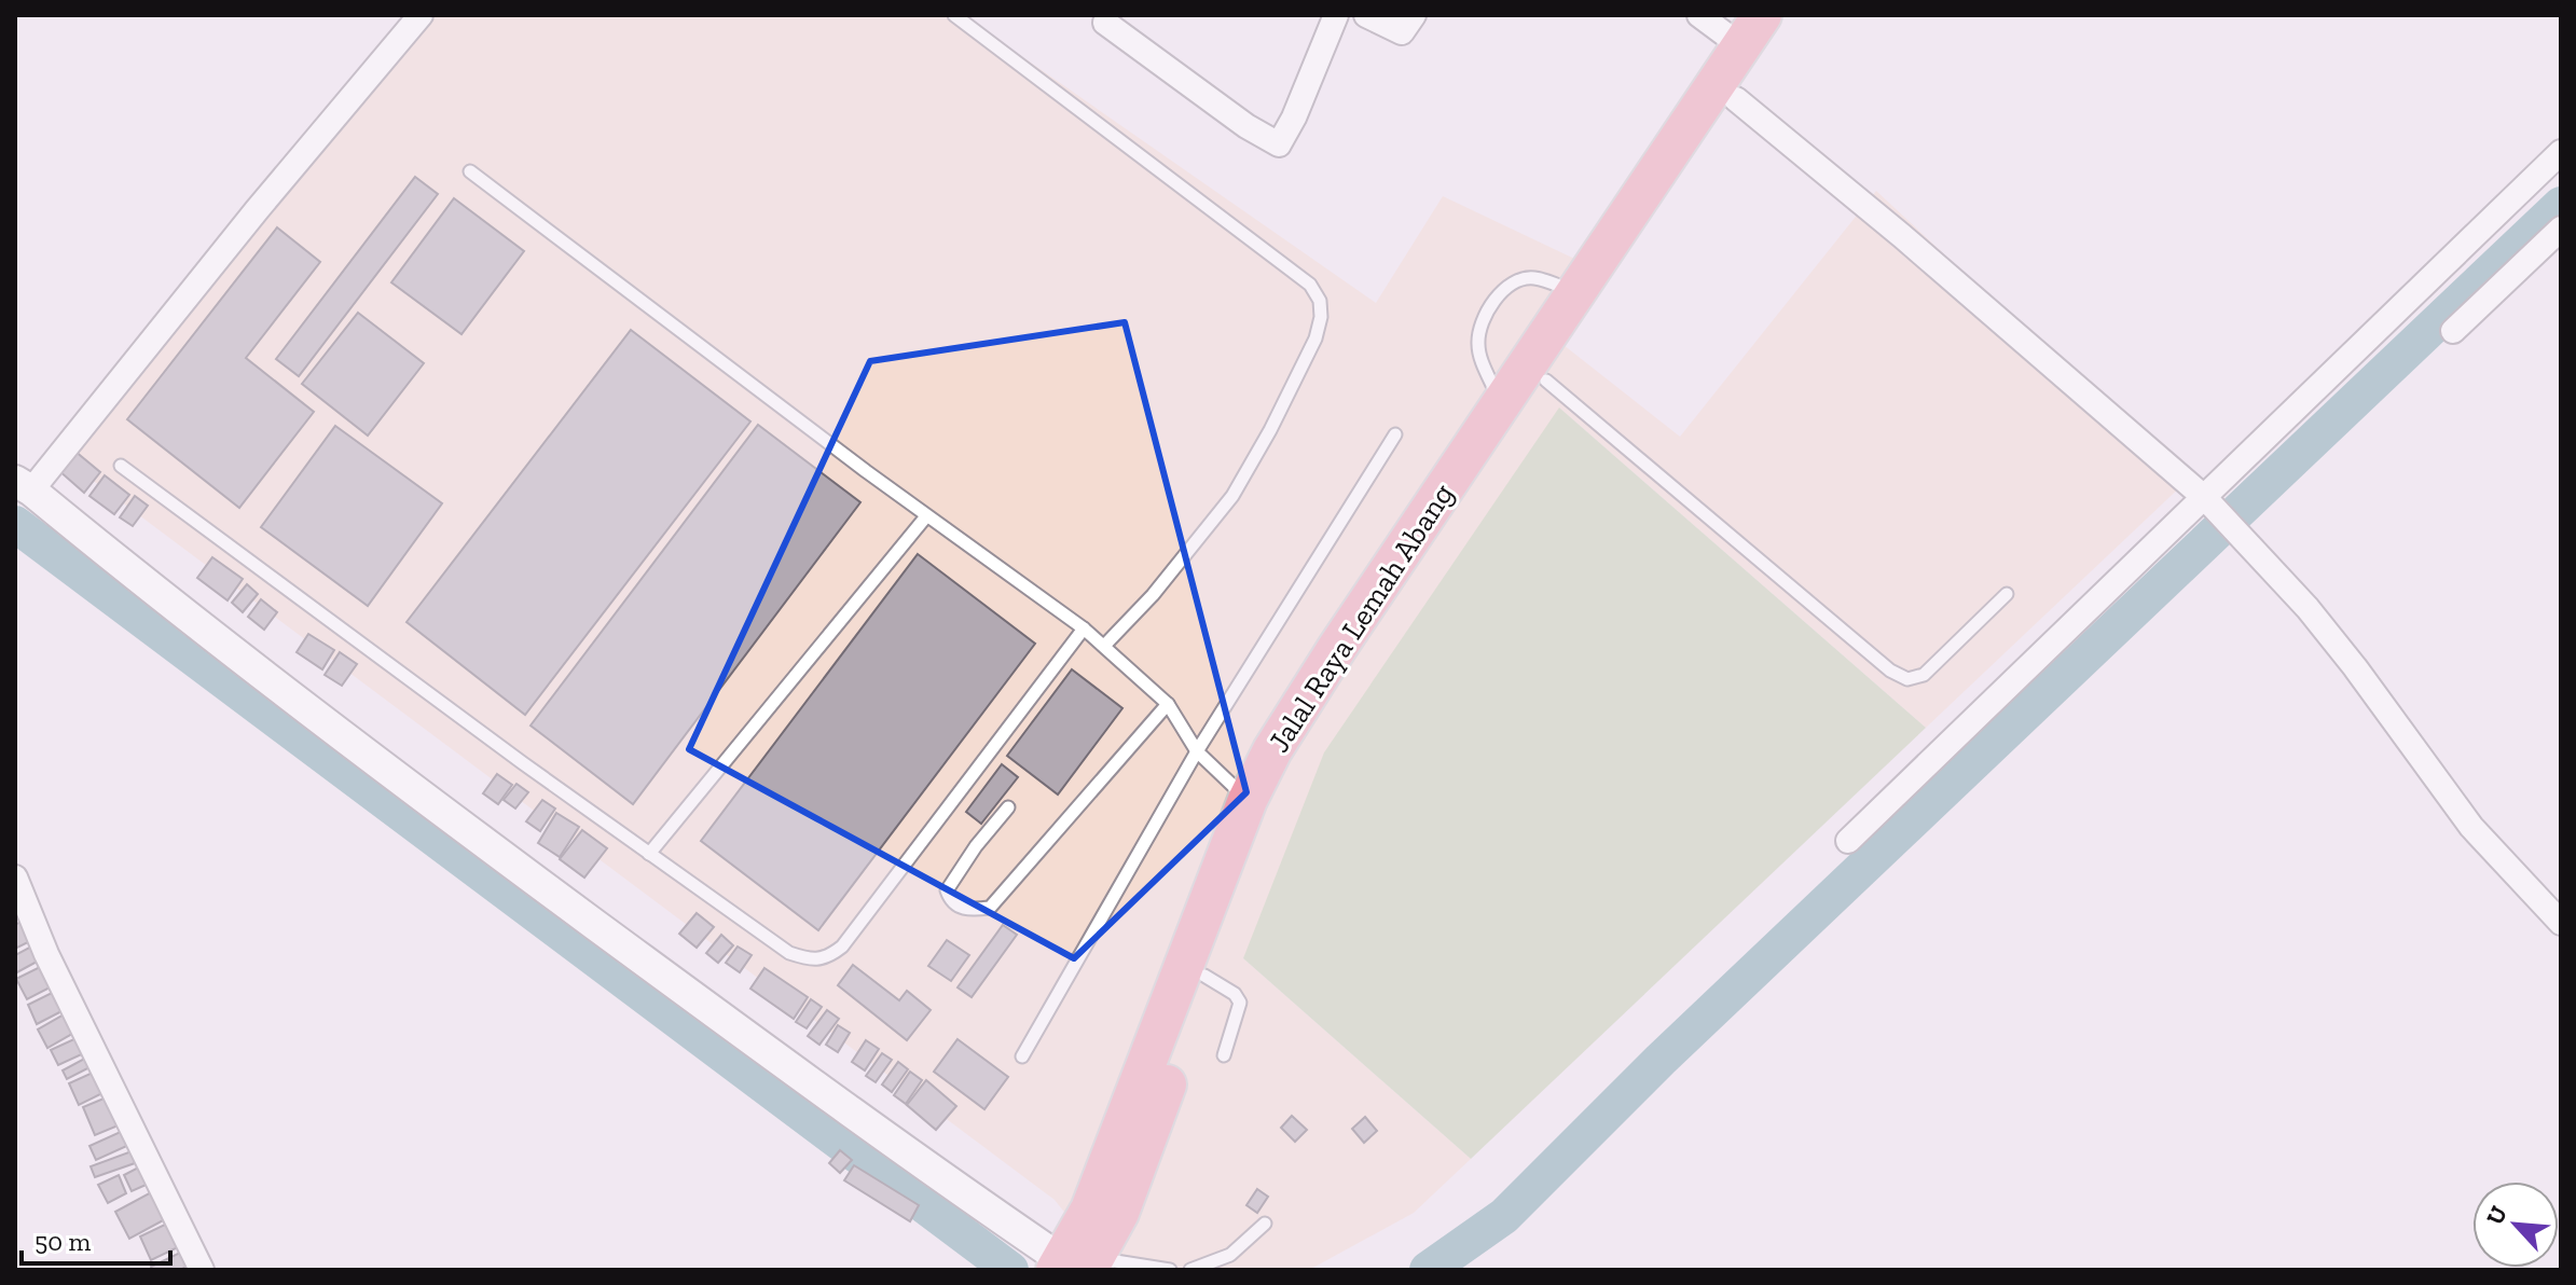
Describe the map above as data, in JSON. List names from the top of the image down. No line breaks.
{"streets":{"highway":["Jalal Raya Lemah Abang"]},"scale_bar":"50 m","north":"top left"}
